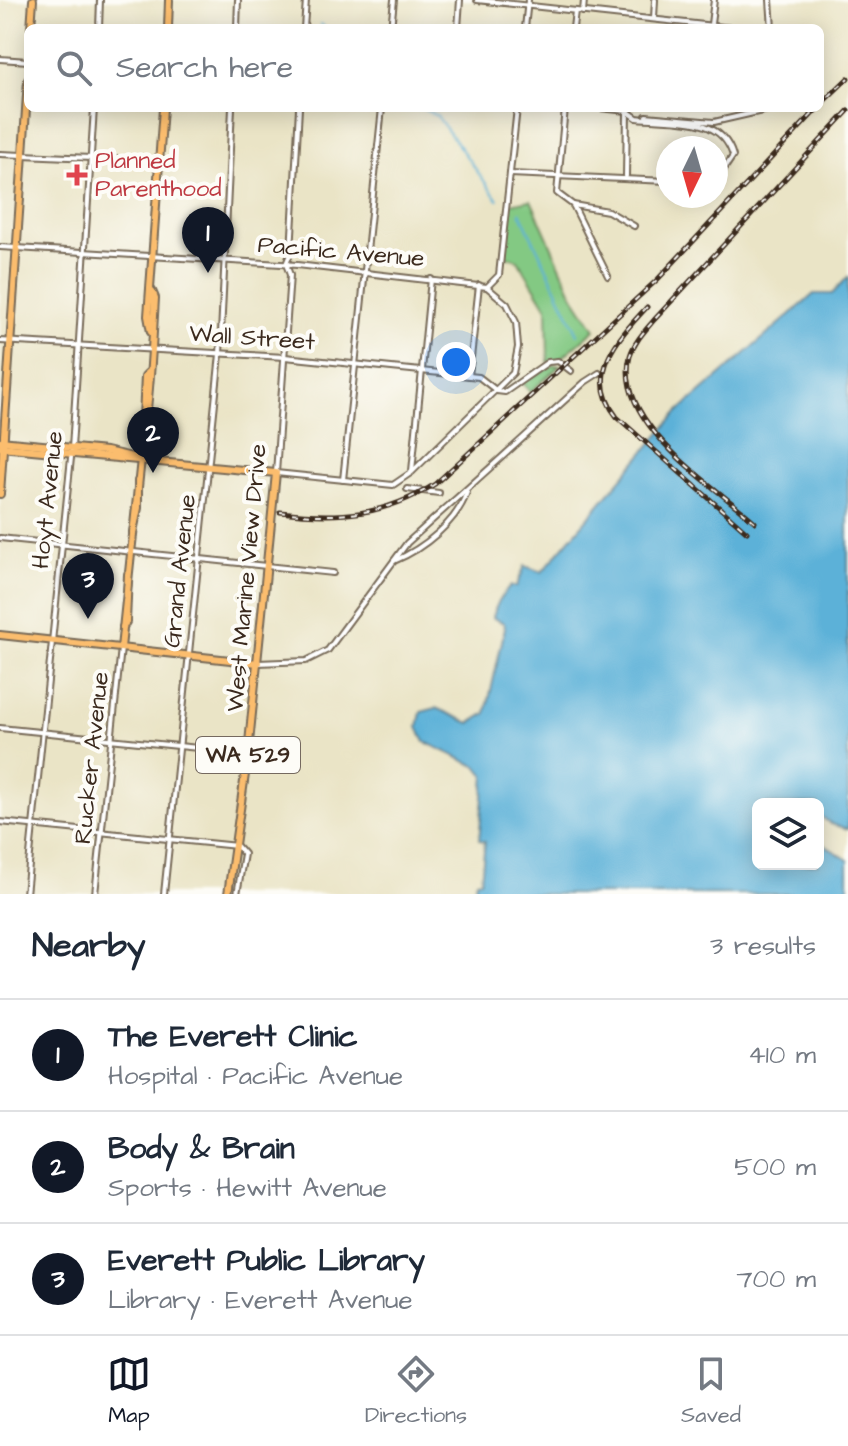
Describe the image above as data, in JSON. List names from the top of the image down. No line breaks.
{"streets":{"main road":["West Marine View Drive","WA 529","Rucker Avenue"],"street":["Pacific Avenue","Wall Street","Hoyt Avenue","Grand Avenue"]},"crossings":[["Pacific Avenue","Hoyt Avenue"],["Pacific Avenue","Grand Avenue"],["Pacific Avenue","West Marine View Drive"],["Pacific Avenue","Rucker Avenue"],["Wall Street","Hoyt Avenue"],["Wall Street","Grand Avenue"],["Wall Street","West Marine View Drive"],["Wall Street","Rucker Avenue"]],"places":{"health":["Planned Parenthood"]},"north":"bottom","page":{"search":"Search here","pins":["1","2","3"],"heading":["Nearby","3 results"],"list":[{"mark":"1","name":"The Everett Clinic","note":"Hospital · Pacific Avenue","value":"410 m"},{"mark":"2","name":"Body & Brain","note":"Sports · Hewitt Avenue","value":"500 m"},{"mark":"3","name":"Everett Public Library","note":"Library · Everett Avenue","value":"700 m"}],"nav":["Map","Directions","Saved"]}}
